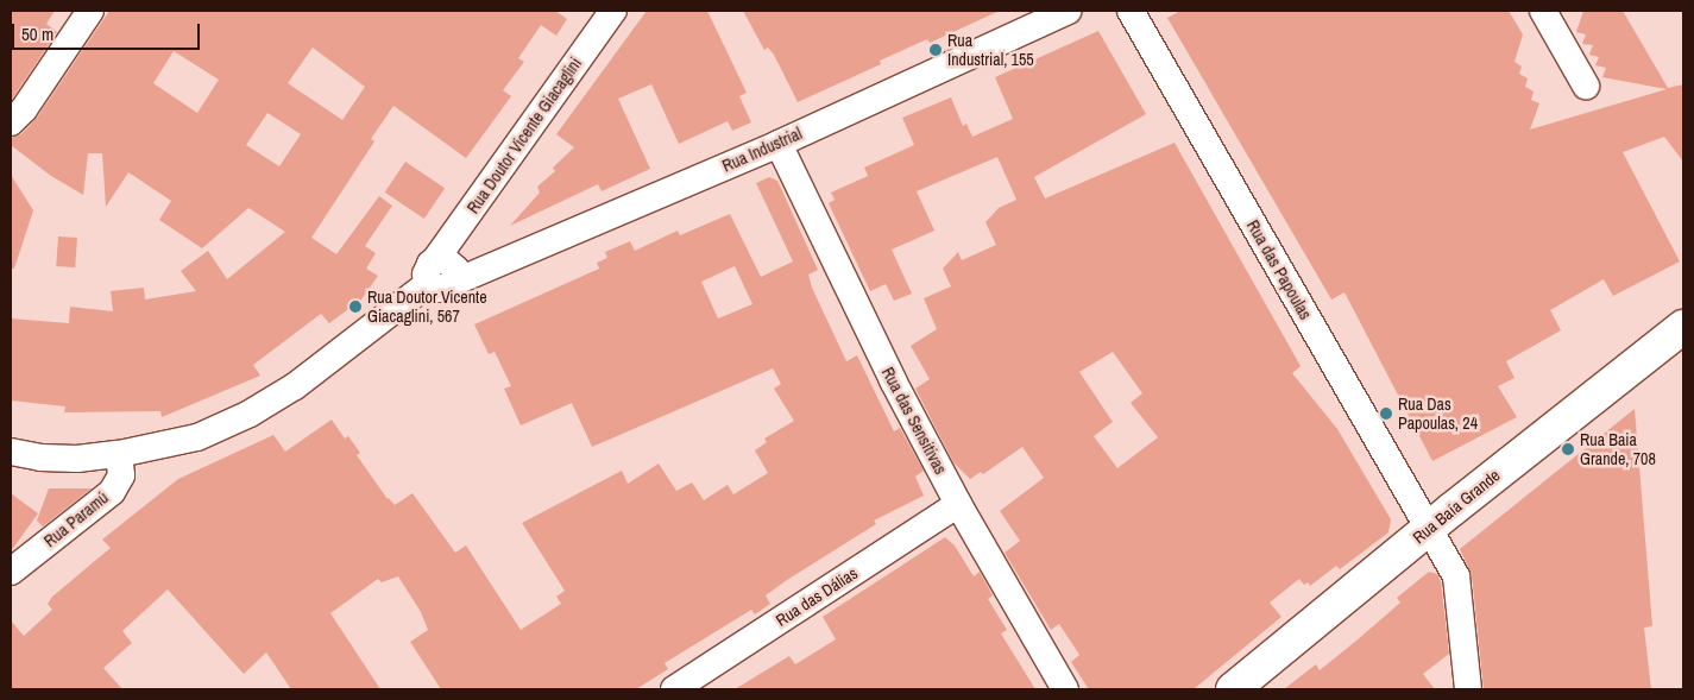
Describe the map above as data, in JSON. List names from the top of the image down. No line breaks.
{"streets":{"main road":["Rua Baía Grande"],"street":["Rua Doutor Vicente Giacaglini","Rua Industrial","Rua das Papoulas","Rua das Sensitivas","Rua Paramú","Rua das Dálias"]},"crossings":[["Rua Doutor Vicente Giacaglini","Rua Industrial"],["Rua Doutor Vicente Giacaglini","Rua Paramú"],["Rua Industrial","Rua das Sensitivas"],["Rua das Papoulas","Rua Baía Grande"],["Rua das Sensitivas","Rua das Dálias"]],"places":["Rua Industrial, 155","Rua Doutor Vicente Giacaglini, 567","Rua Das Papoulas, 24","Rua Baia Grande, 708"],"scale_bar":"50 m"}
